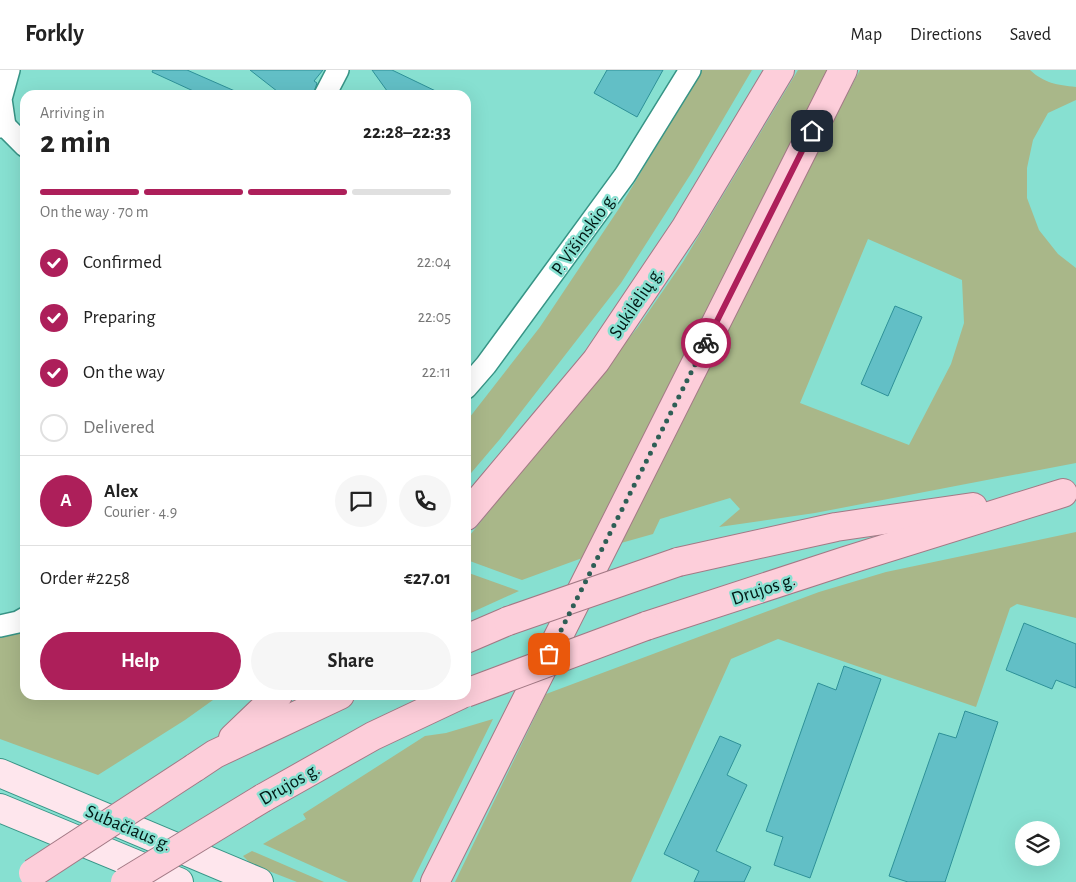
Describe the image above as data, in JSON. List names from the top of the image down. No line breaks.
{"streets":{"main road":["Sukilėlių g.","Drujos g.","Subačiaus g."],"street":["P. Višinskio g."]},"page":{"header":"Forkly","nav":["Map","Directions","Saved"],"heading":["2 min","Arriving in","22:28–22:33"],"panel":["Alex","Courier · 4.9","Order #2258","€27.01"],"bar":"On the way · 70 m","list":[["Confirmed","22:04"],["Preparing","22:05"],["On the way","22:11"],"Delivered"],"round":"A","buttons":["Help","Share"]}}
